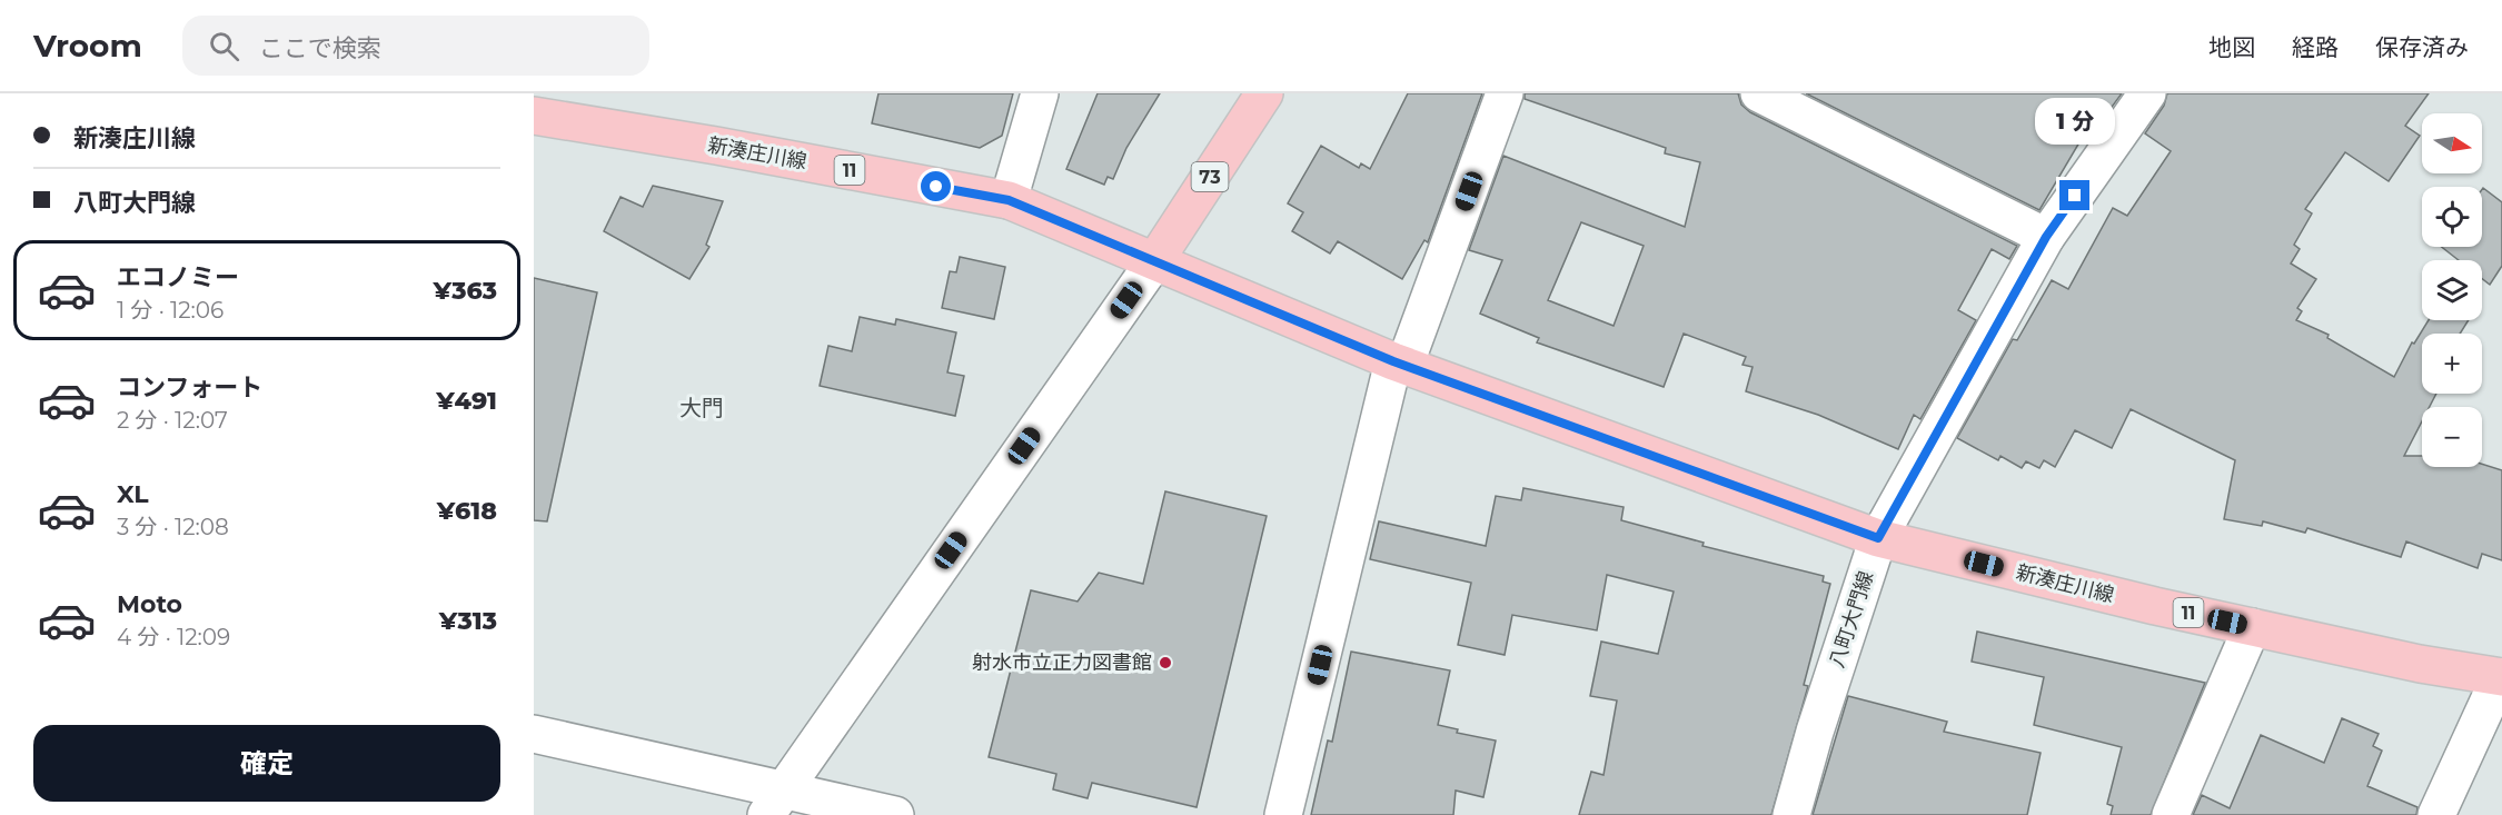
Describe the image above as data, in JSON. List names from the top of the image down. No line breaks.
{"streets":{"main road":["新湊庄川線","11","73"],"street":["八町大門線"]},"crossings":[["新湊庄川線","73"],["新湊庄川線","八町大門線"]],"districts":["大門"],"places":["射水市立正力図書館"],"north":"right","page":{"header":"Vroom","search":"ここで検索","nav":["地図","経路","保存済み"],"banner":["新湊庄川線","八町大門線"],"bubble":"1 分","map_buttons":["+","−"],"list":[{"name":"エコノミー","note":"1 分 · 12:06","value":"¥363"},{"name":"コンフォート","note":"2 分 · 12:07","value":"¥491"},{"name":"XL","note":"3 分 · 12:08","value":"¥618"},{"name":"Moto","note":"4 分 · 12:09","value":"¥313"}],"buttons":"確定"}}
